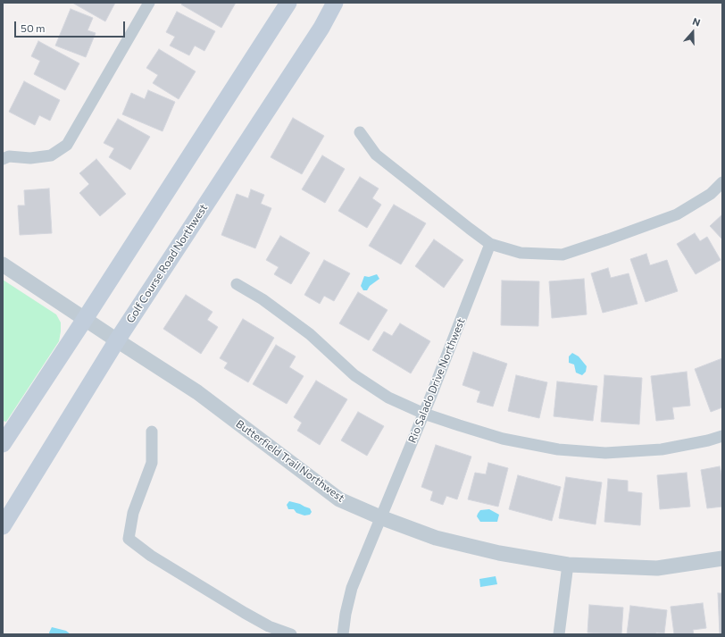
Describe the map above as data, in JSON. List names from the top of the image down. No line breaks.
{"streets":{"main road":["Golf Course Road Northwest"],"street":["Rio Salado Drive Northwest","Butterfield Trail Northwest"]},"crossings":[["Golf Course Road Northwest","Butterfield Trail Northwest"],["Rio Salado Drive Northwest","Butterfield Trail Northwest"]],"scale_bar":"50 m","north":"top"}
